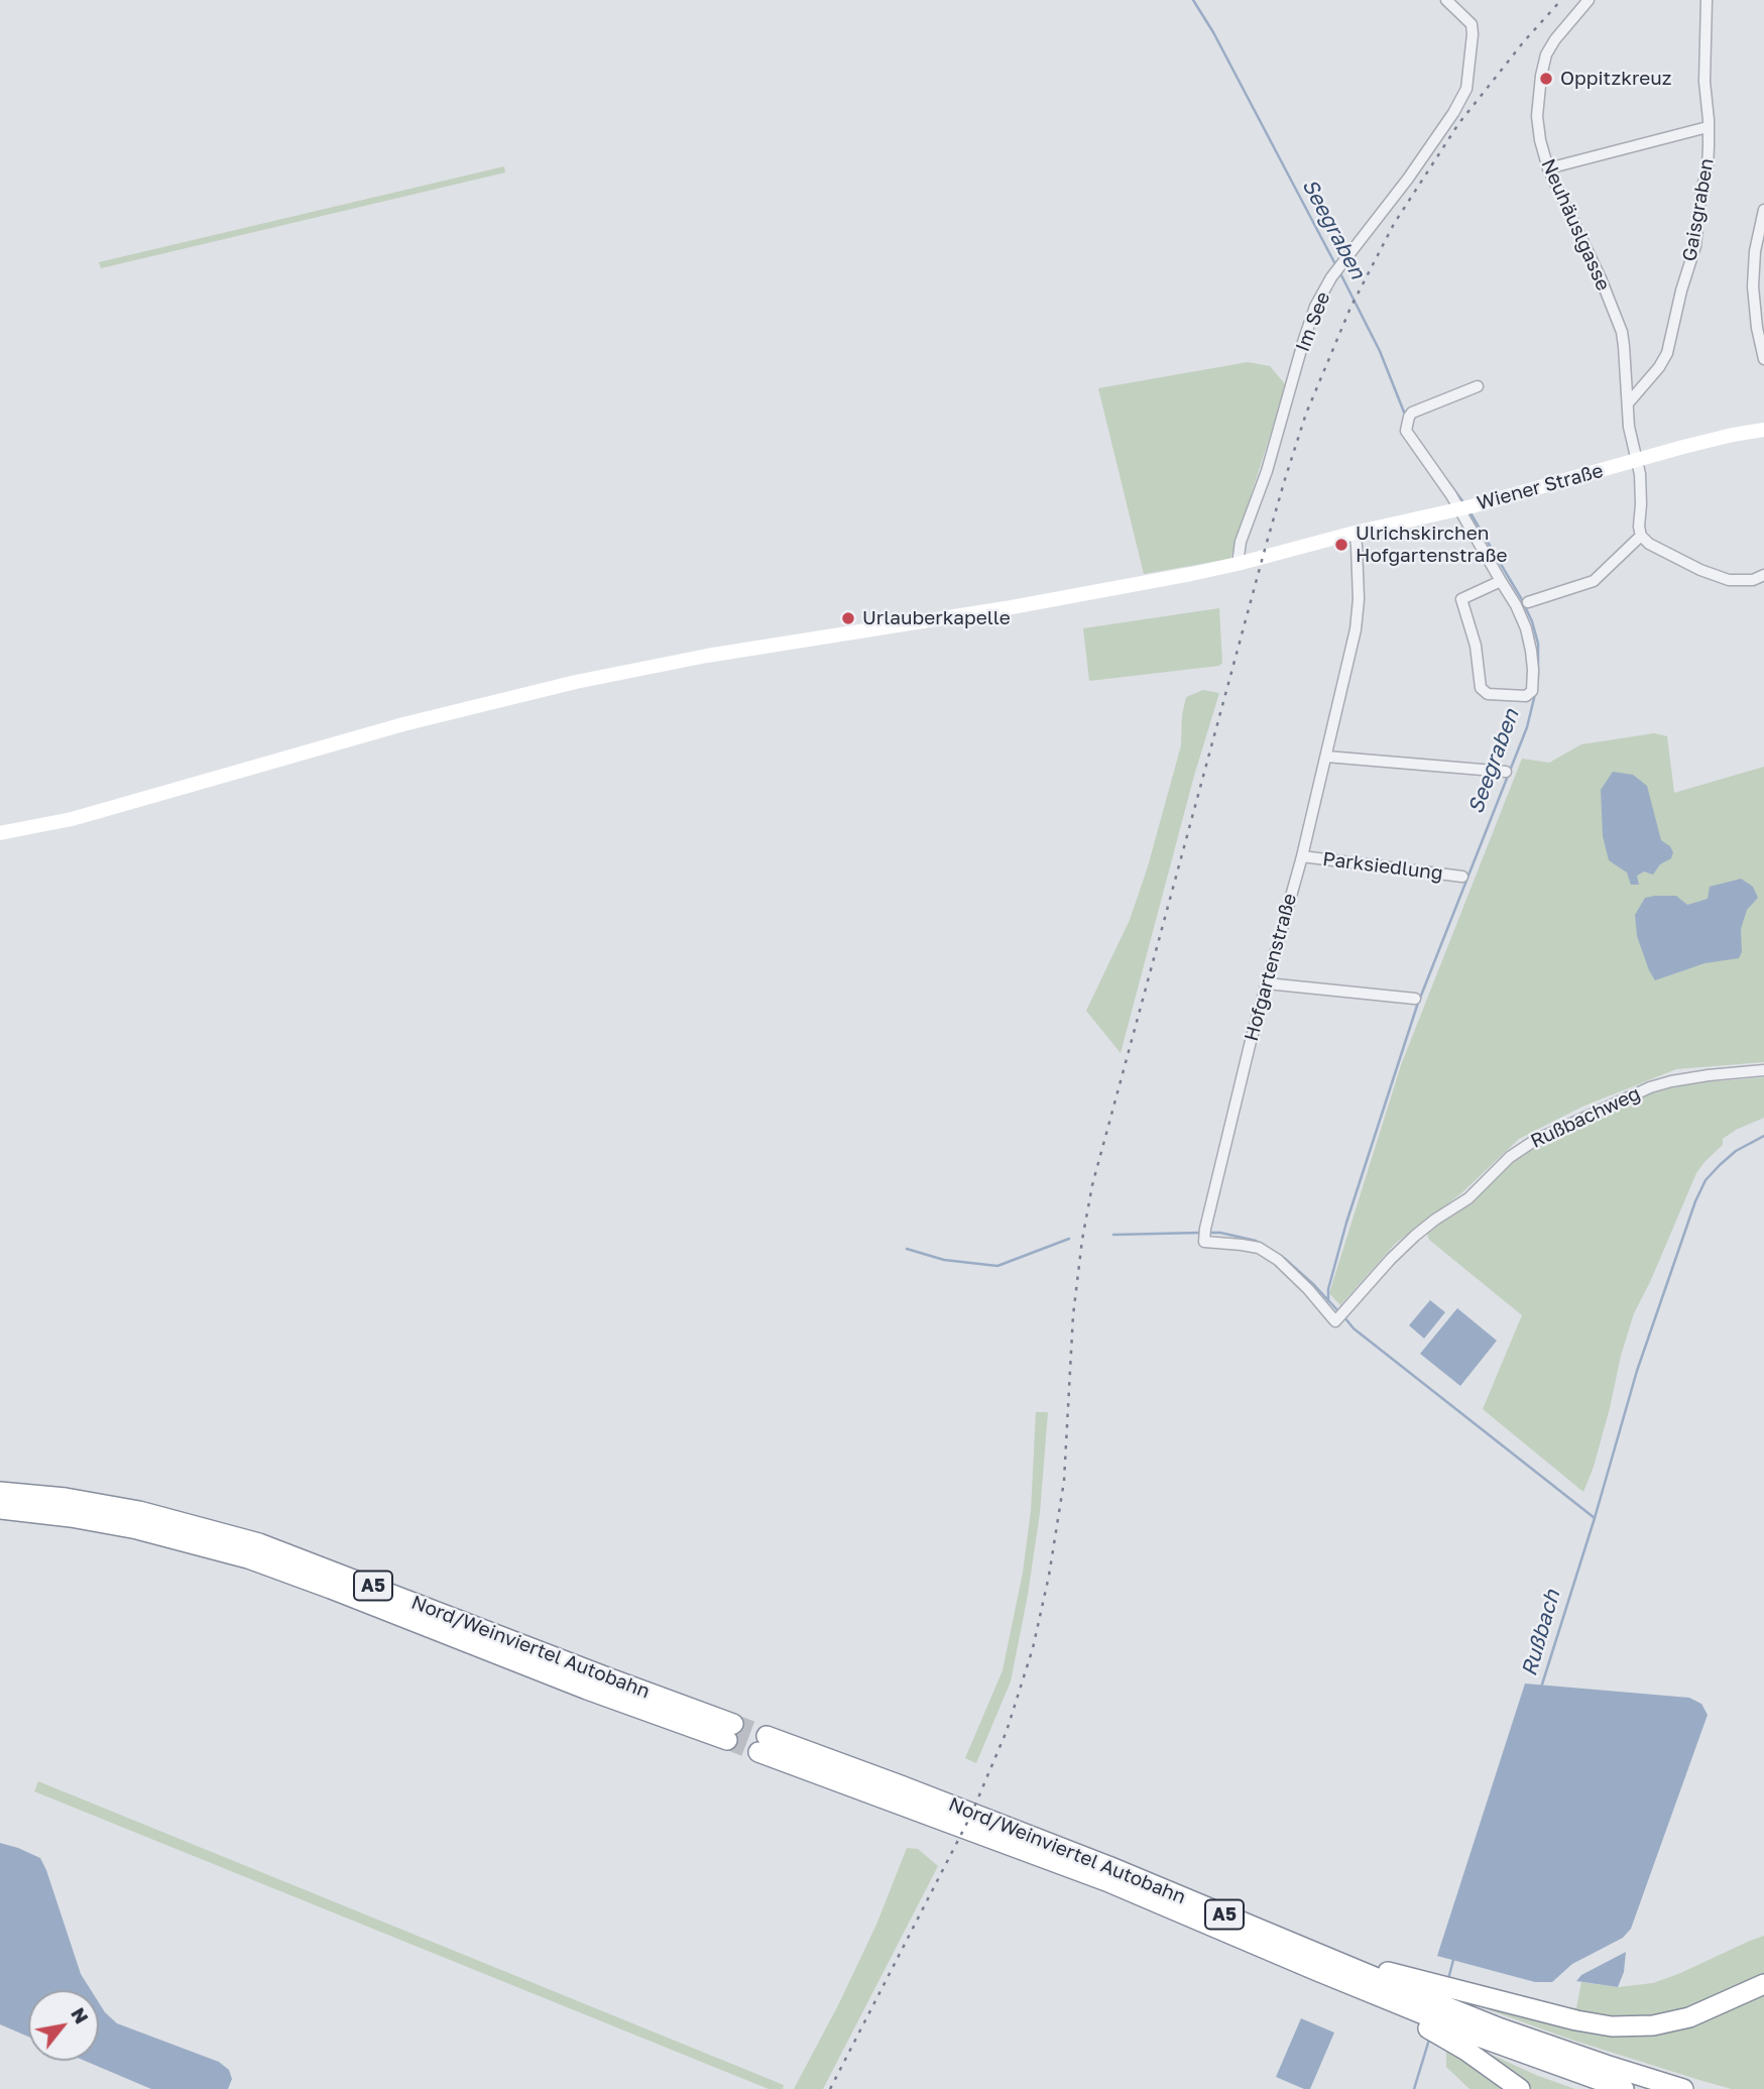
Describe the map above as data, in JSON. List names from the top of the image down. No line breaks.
{"streets":{"highway":["A5","Nord/Weinviertel Autobahn"],"street":["Gaisgraben","Neuhäuslgasse","Im See","Wiener Straße","Parksiedlung","Hofgartenstraße","Rußbachweg"]},"crossings":[["Gaisgraben","Neuhäuslgasse"],["Neuhäuslgasse","Wiener Straße"],["Im See","Wiener Straße"],["Wiener Straße","Hofgartenstraße"],["Parksiedlung","Hofgartenstraße"],["Hofgartenstraße","Rußbachweg"]],"water":["Seegraben","Rußbach"],"places":["Oppitzkreuz","Ulrichskirchen Hofgartenstraße","Urlauberkapelle"],"north":"top right"}
